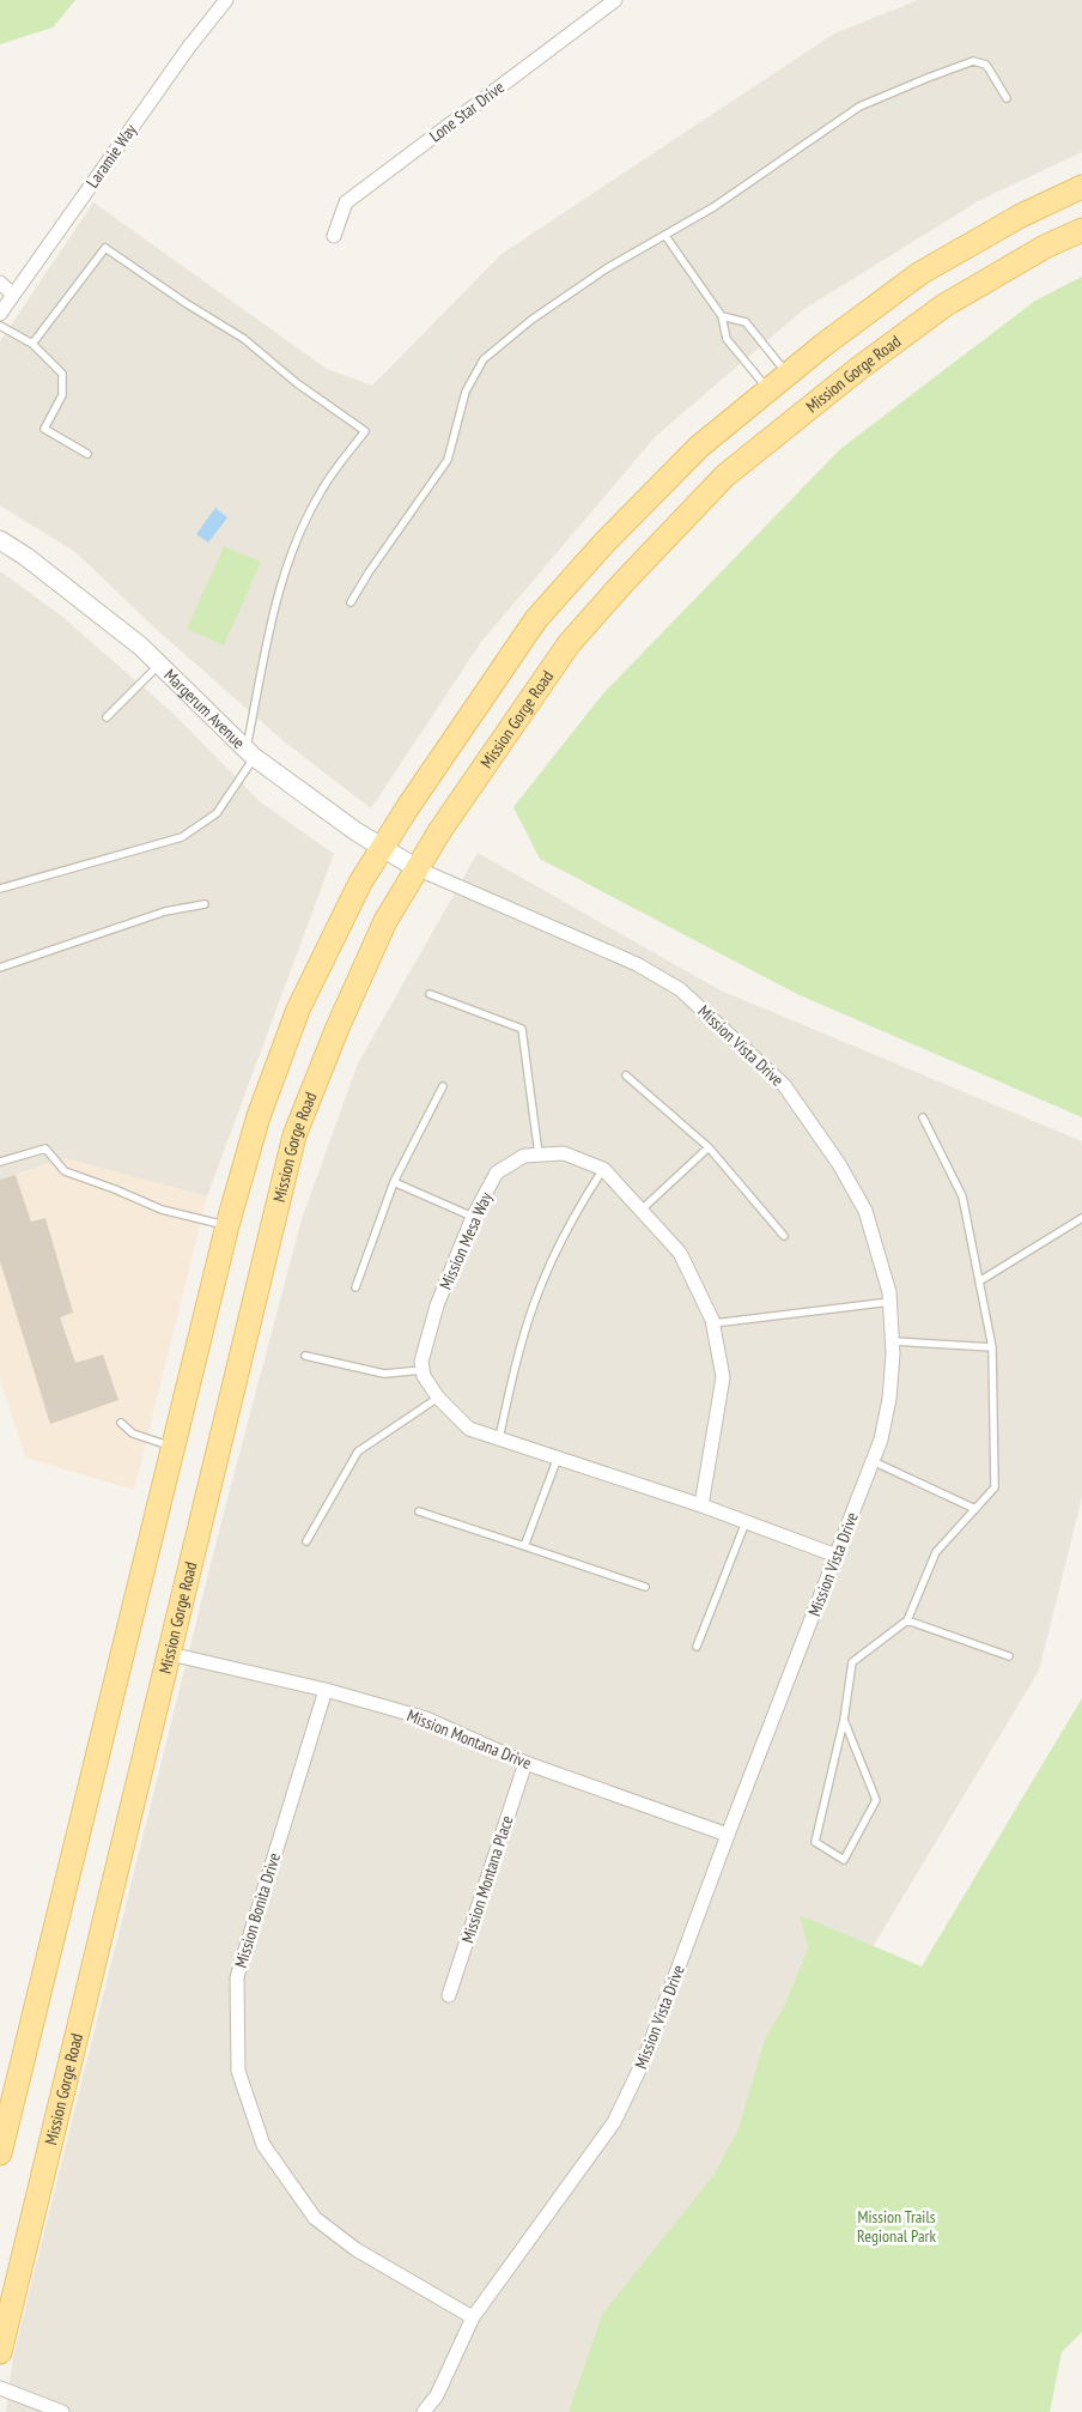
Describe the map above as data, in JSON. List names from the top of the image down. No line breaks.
{"streets":{"main road":["Mission Gorge Road"],"street":["Lone Star Drive","Laramie Way","Margerum Avenue","Mission Vista Drive","Mission Mesa Way","Mission Montana Drive","Mission Montana Place","Mission Bonita Drive"]},"crossings":[["Mission Gorge Road","Margerum Avenue"],["Mission Gorge Road","Mission Vista Drive"],["Mission Gorge Road","Mission Montana Drive"],["Margerum Avenue","Mission Vista Drive"],["Mission Vista Drive","Mission Montana Drive"],["Mission Vista Drive","Mission Bonita Drive"],["Mission Montana Drive","Mission Montana Place"],["Mission Montana Drive","Mission Bonita Drive"]],"parks":["Mission Trails Regional Park"]}
